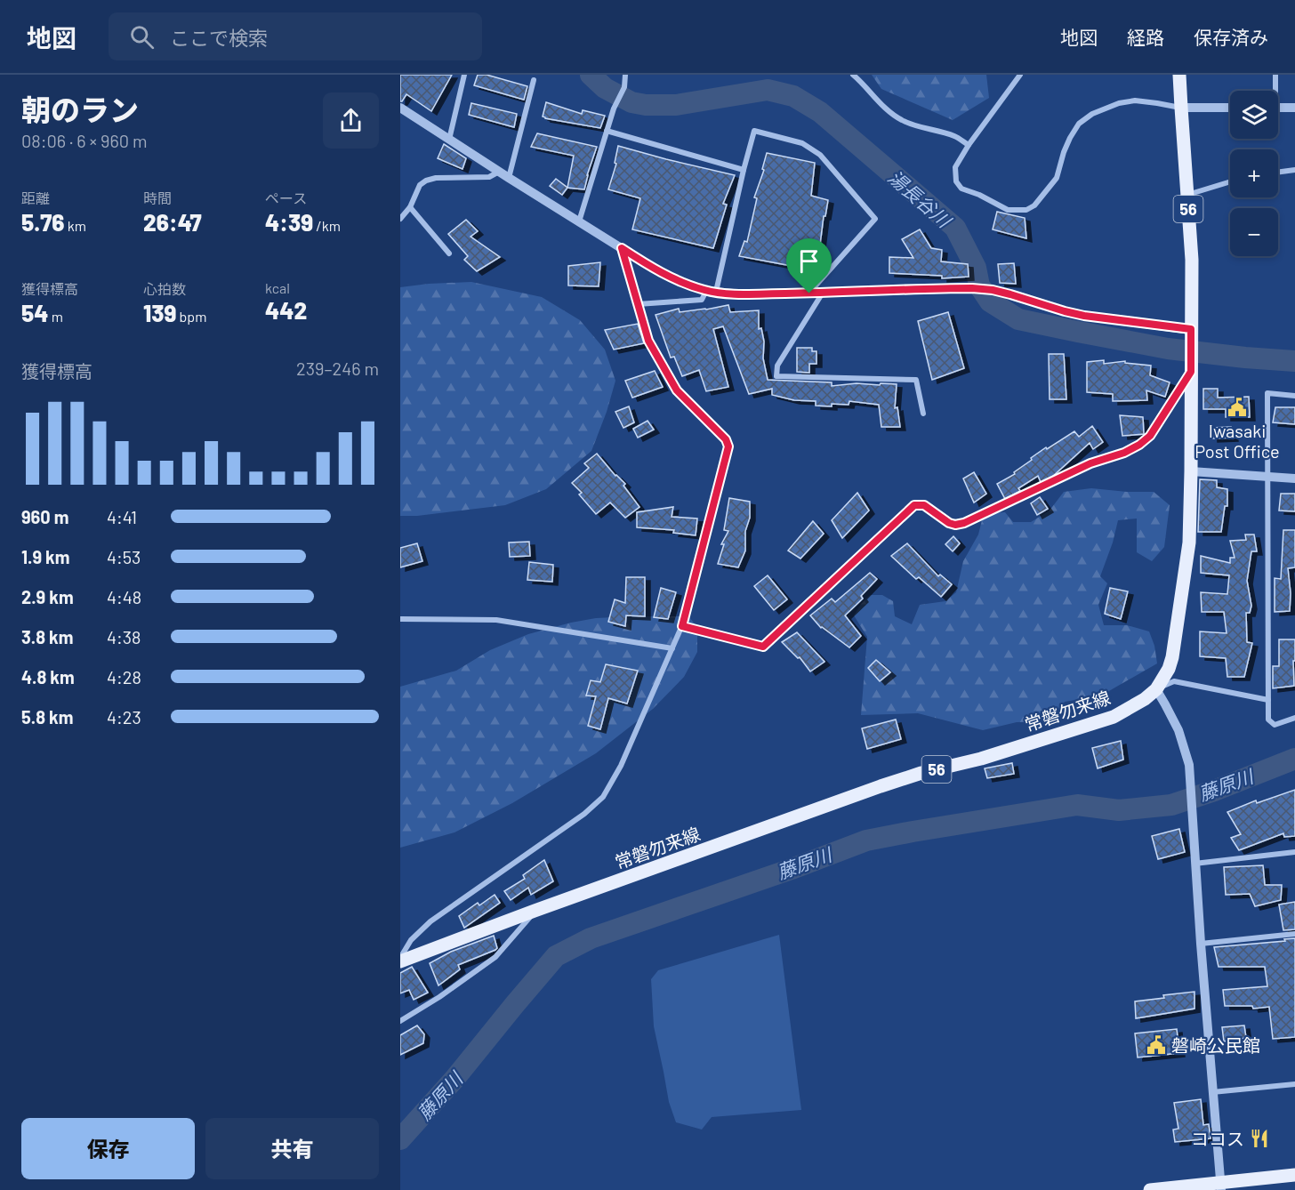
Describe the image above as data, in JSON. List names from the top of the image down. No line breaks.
{"streets":{"main road":["56","常磐勿来線"]},"water":["湯長谷川","藤原川"],"places":{"public building":["Iwasaki Post Office","磐崎公民館"],"restaurant":["ココス"]},"page":{"header":"地図","search":"ここで検索","nav":["地図","経路","保存済み"],"heading":["朝のラン","08:06 · 6 × 960 m"],"map_buttons":["+","−"],"stats":[["距離","5.76 km"],["時間","26:47"],["ペース","4:39 /km"],["獲得標高","54 m"],["心拍数","139 bpm"],["kcal","442"]],"chart":["獲得標高","239–246 m"],"list":[{"name":"960 m","note":"4:41"},{"name":"1.9 km","note":"4:53"},{"name":"2.9 km","note":"4:48"},{"name":"3.8 km","note":"4:38"},{"name":"4.8 km","note":"4:28"},{"name":"5.8 km","note":"4:23"}],"buttons":["保存","共有"]}}
